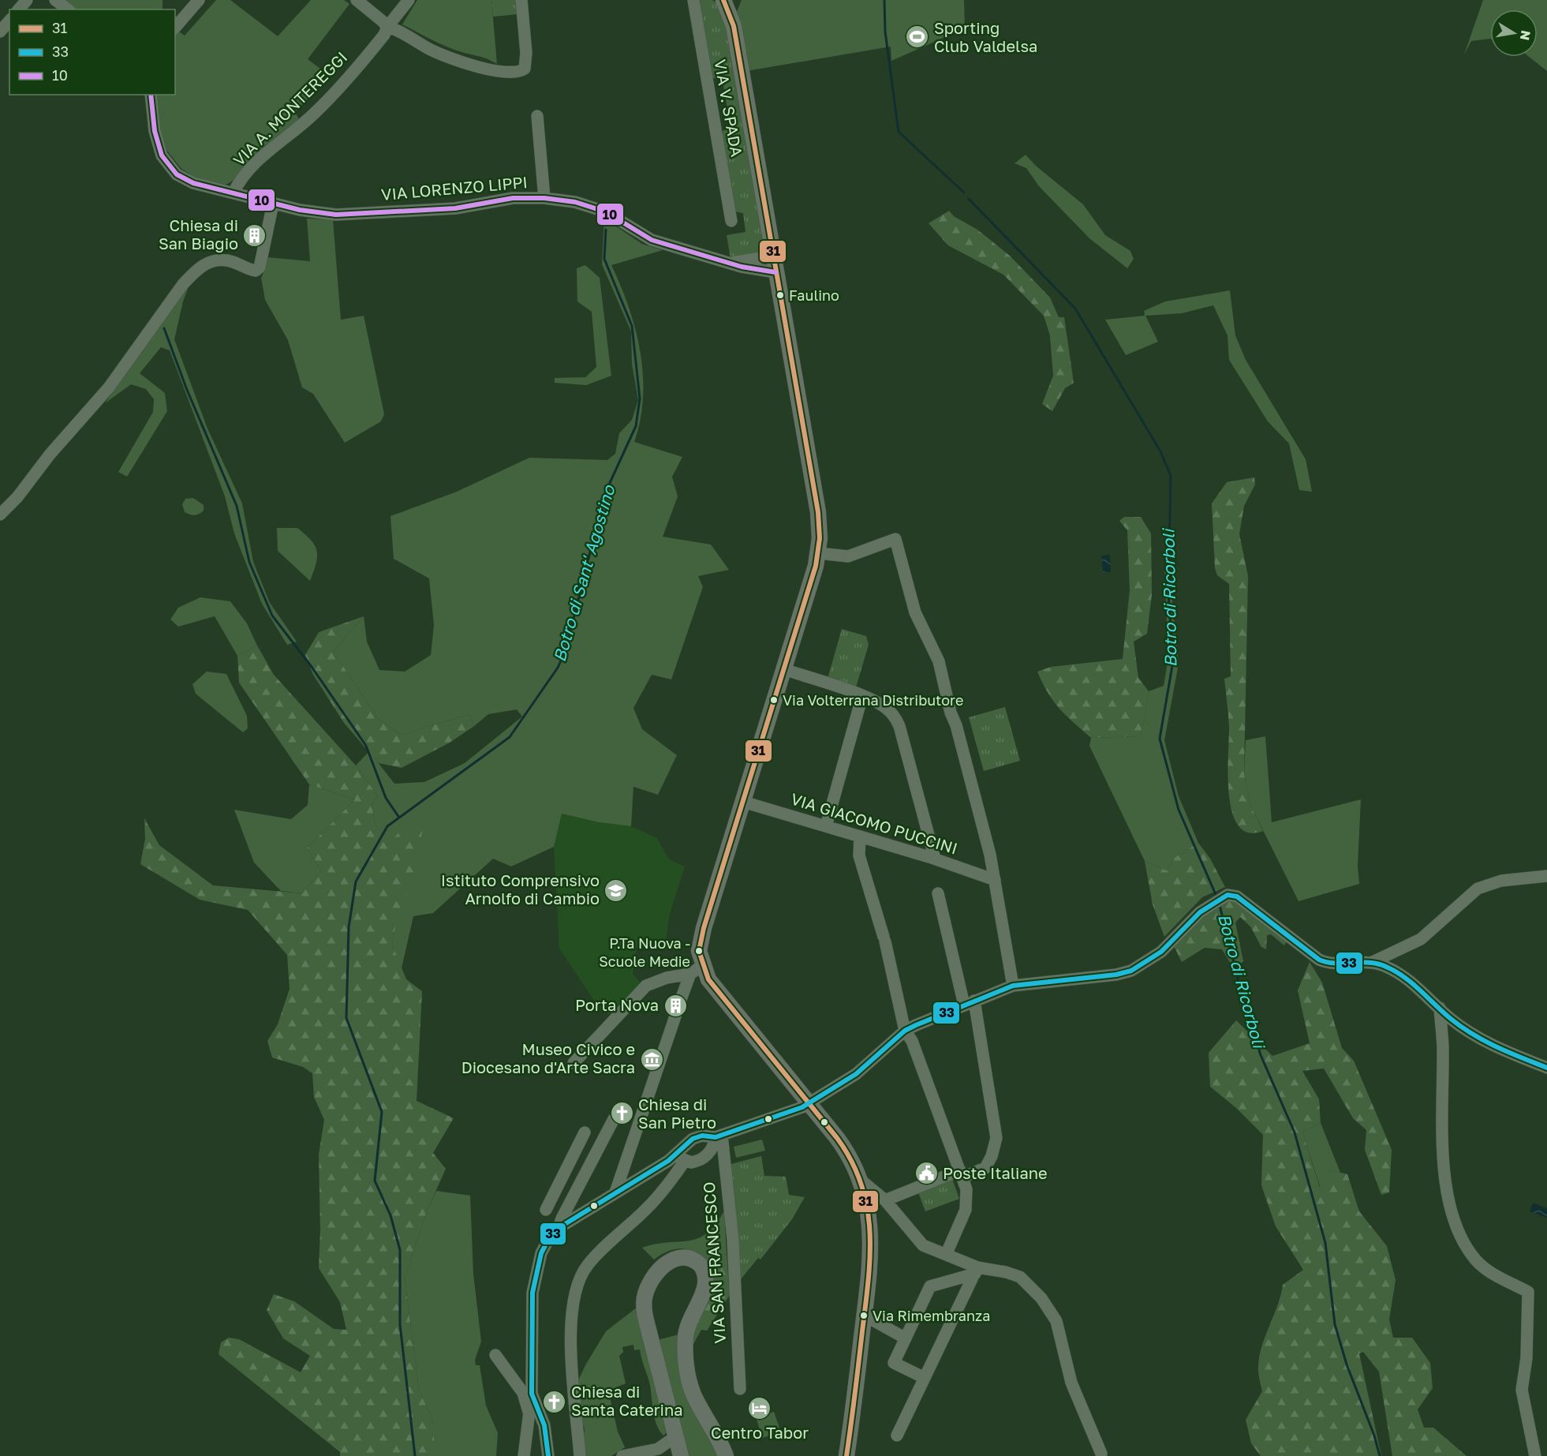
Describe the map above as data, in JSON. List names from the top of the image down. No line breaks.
{"streets":{"street":["VIA V. SPADA","VIA A. MONTEREGGI","VIA LORENZO LIPPI","VIA GIACOMO PUCCINI","VIA SAN FRANCESCO"]},"crossings":[["VIA A. MONTEREGGI","VIA LORENZO LIPPI"]],"water":["Botro di Sant' Agostino","Botro di Ricorboli"],"places":{"sports":["Sporting Club Valdelsa"],"building":["Chiesa di San Biagio","Porta Nova"],"other":["Faulino","Via Volterrana Distributore","P.Ta Nuova - Scuole Medie","Via Rimembranza"],"school or university":["Istituto Comprensivo Arnolfo di Cambio"],"museum":["Museo Civico e Diocesano d'Arte Sacra"],"church":["Chiesa di San Pietro","Chiesa di Santa Caterina"],"public building":["Poste Italiane"],"hotel":["Centro Tabor"]},"lines":["transit line 31","transit line 10","transit line 33"],"legend":["31","33","10"],"north":"right"}
